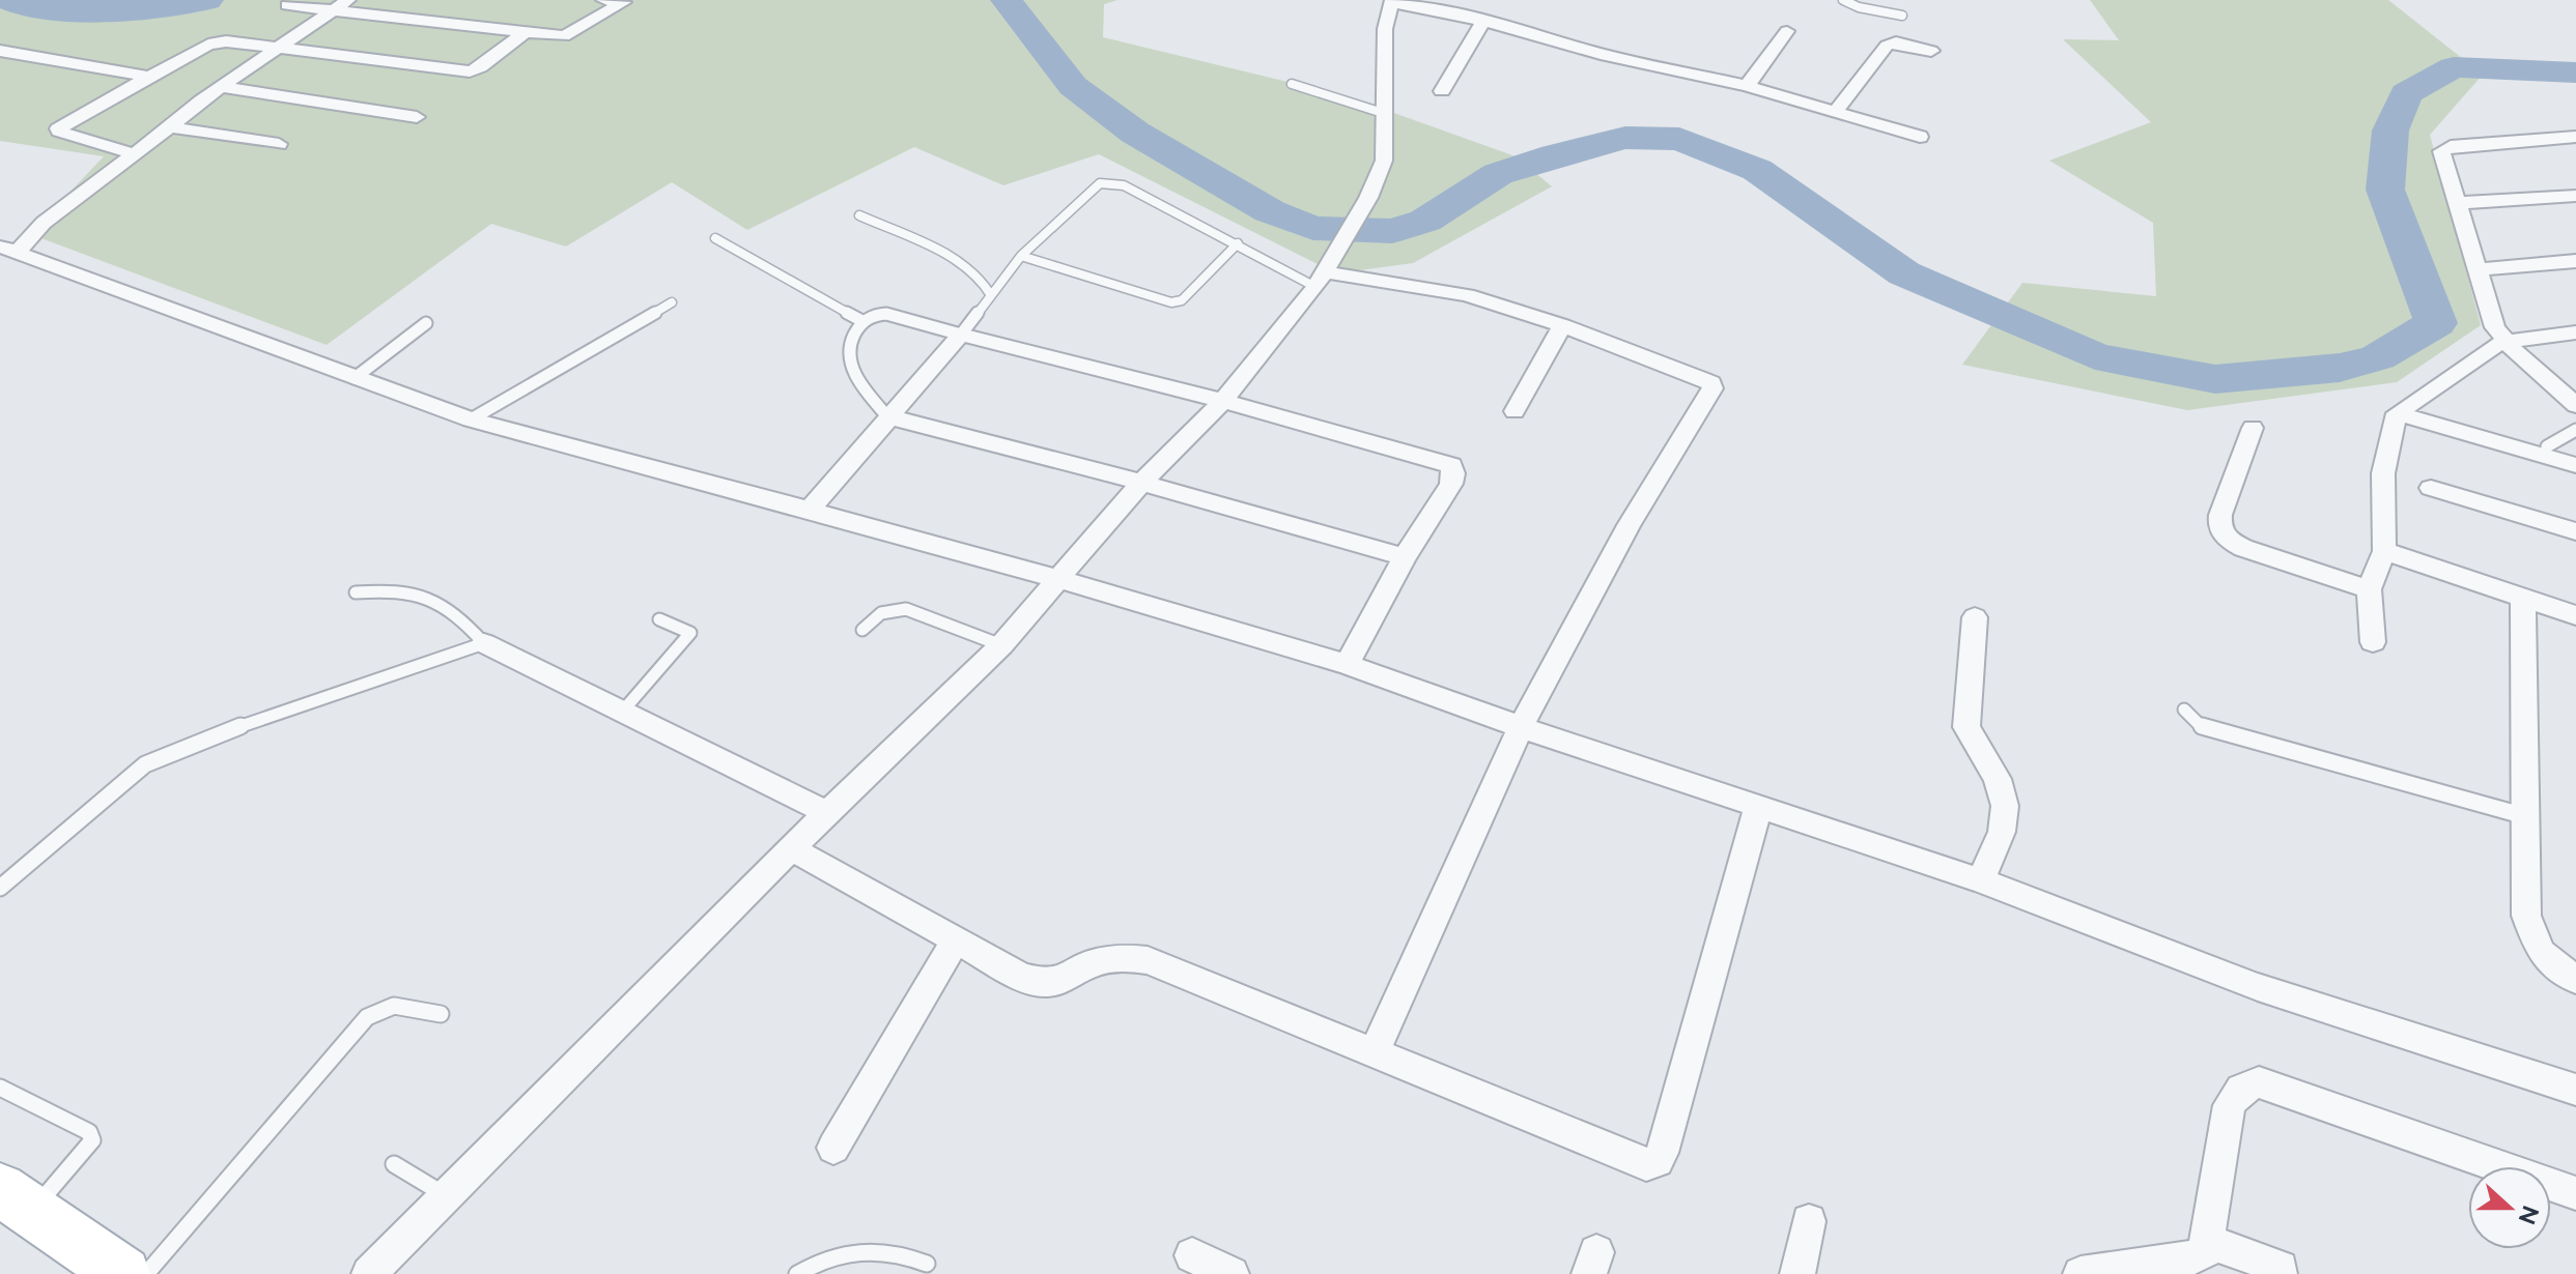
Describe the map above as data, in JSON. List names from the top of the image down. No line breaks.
{"north":"right"}
